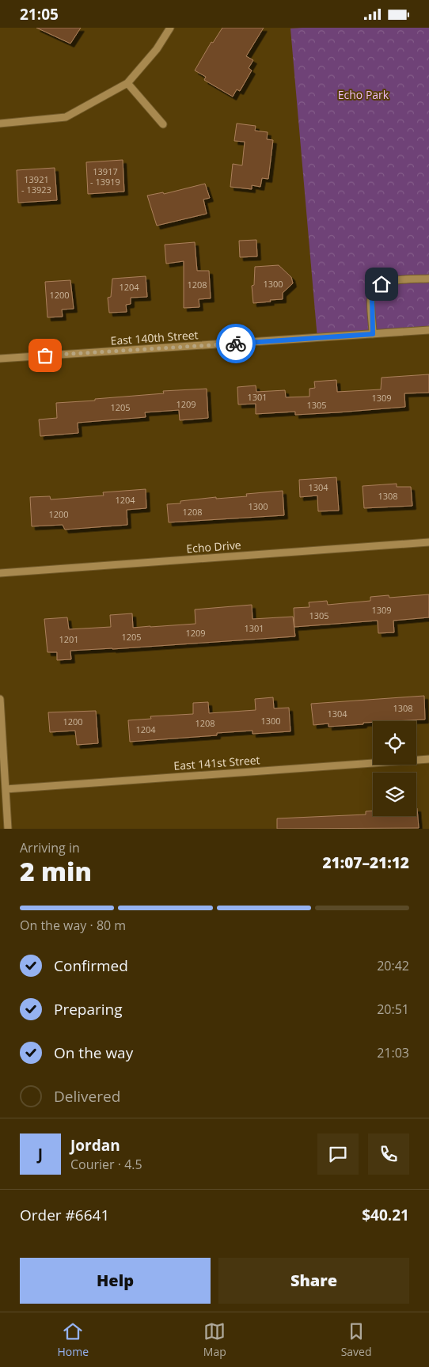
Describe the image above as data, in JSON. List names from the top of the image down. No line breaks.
{"streets":{"street":["East 140th Street","Echo Drive","East 141st Street"]},"parks":["Echo Park"],"house_numbers":["13917 - 13919","13921 - 13923","1300","1208","1204","1200","1301","1309","1209","1305","1205","1304","1308","1204","1300","1208","1200","1309","1305","1301","1209","1205","1201","1308","1304","1300","1200","1208","1204"],"page":{"status":"21:05","heading":["2 min","Arriving in","21:07–21:12"],"panel":["Jordan","Courier · 4.5","Order #6641","$40.21"],"bar":"On the way · 80 m","list":[["Confirmed","20:42"],["Preparing","20:51"],["On the way","21:03"],"Delivered"],"round":"J","buttons":["Help","Share"],"tabs":["Home","Map","Saved"]}}
